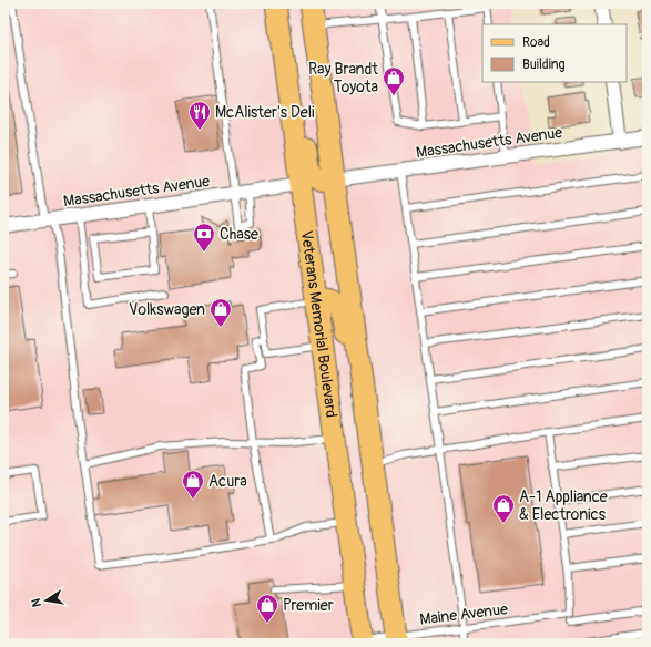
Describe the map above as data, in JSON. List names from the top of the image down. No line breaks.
{"streets":{"main road":["Veterans Memorial Boulevard"],"street":["Massachusetts Avenue"],"lane":["Maine Avenue"]},"crossings":[["Massachusetts Avenue","Veterans Memorial Boulevard"],["Veterans Memorial Boulevard","Maine Avenue"]],"places":{"shop":["Ray Brandt Toyota","Volkswagen","Acura","A-1 Appliance & Electronics","Premier"],"restaurant":["McAlister's Deli"],"bank":["Chase"]},"legend":["Road","Building"],"north":"left"}
